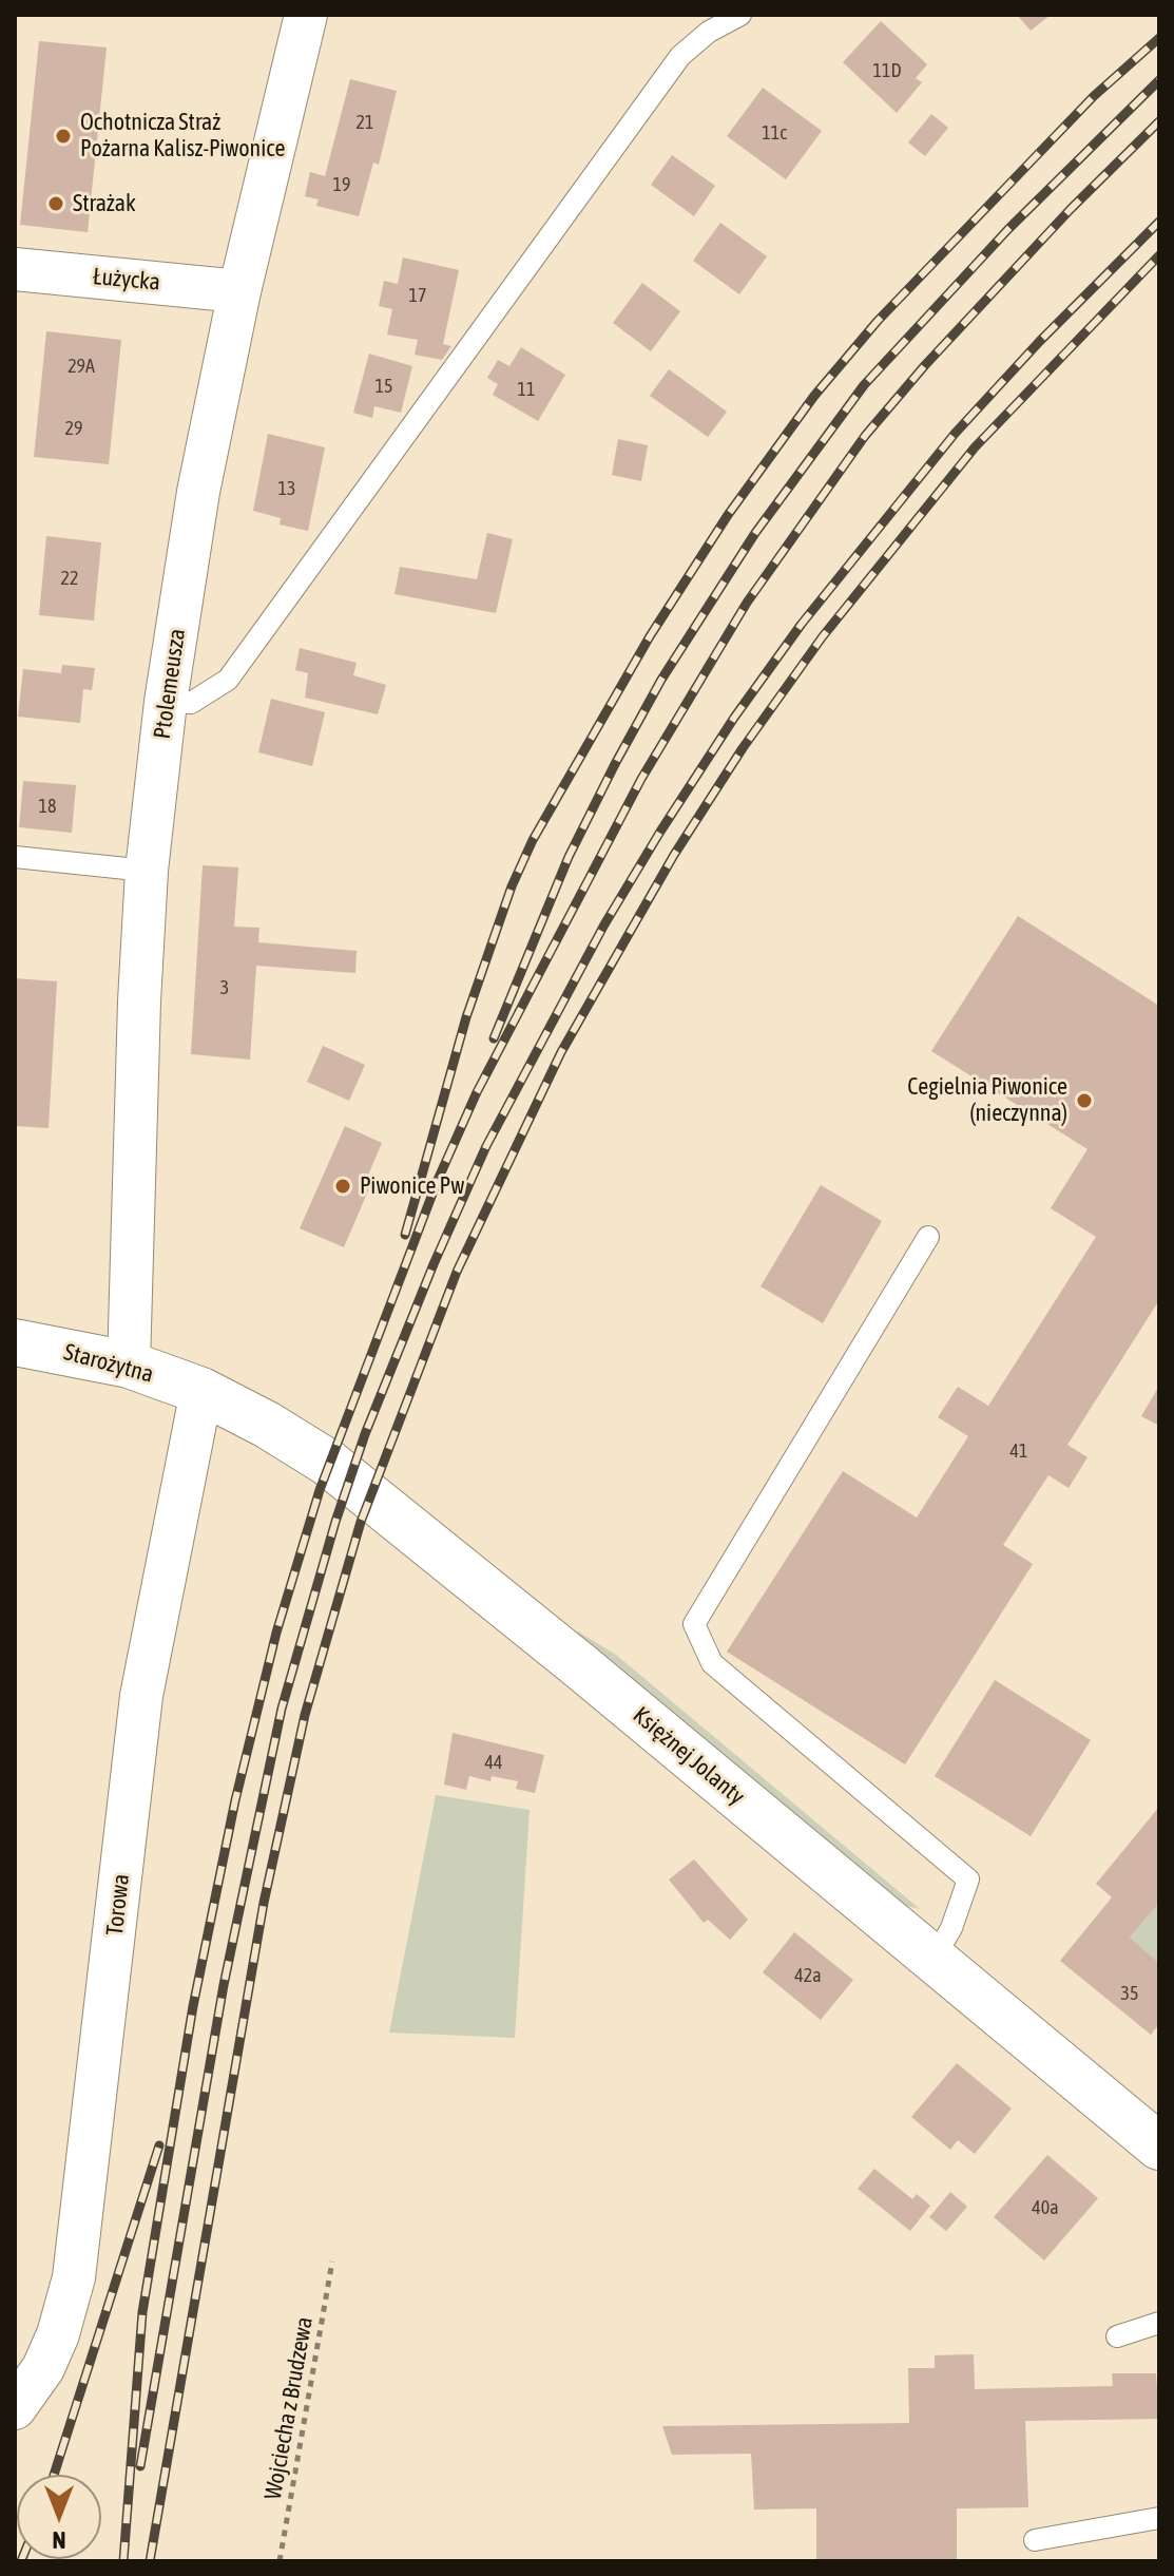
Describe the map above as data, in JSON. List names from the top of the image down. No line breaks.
{"streets":{"street":["Łużycka","Ptolemeusza","Starożytna","Księżnej Jolanty","Torowa"],"path":["Wojciecha z Brudzewa"]},"crossings":[["Łużycka","Ptolemeusza"],["Ptolemeusza","Starożytna"],["Starożytna","Księżnej Jolanty"],["Starożytna","Torowa"],["Księżnej Jolanty","Torowa"]],"places":["Ochotnicza Straż Pożarna Kalisz-Piwonice","Strażak","Cegielnia Piwonice (nieczynna)","Piwonice Pw"],"house_numbers":["11D","21","11c","19","17","29A","15","11","29","13","22","18","3","41","44","42a","35","40a"],"north":"bottom"}
